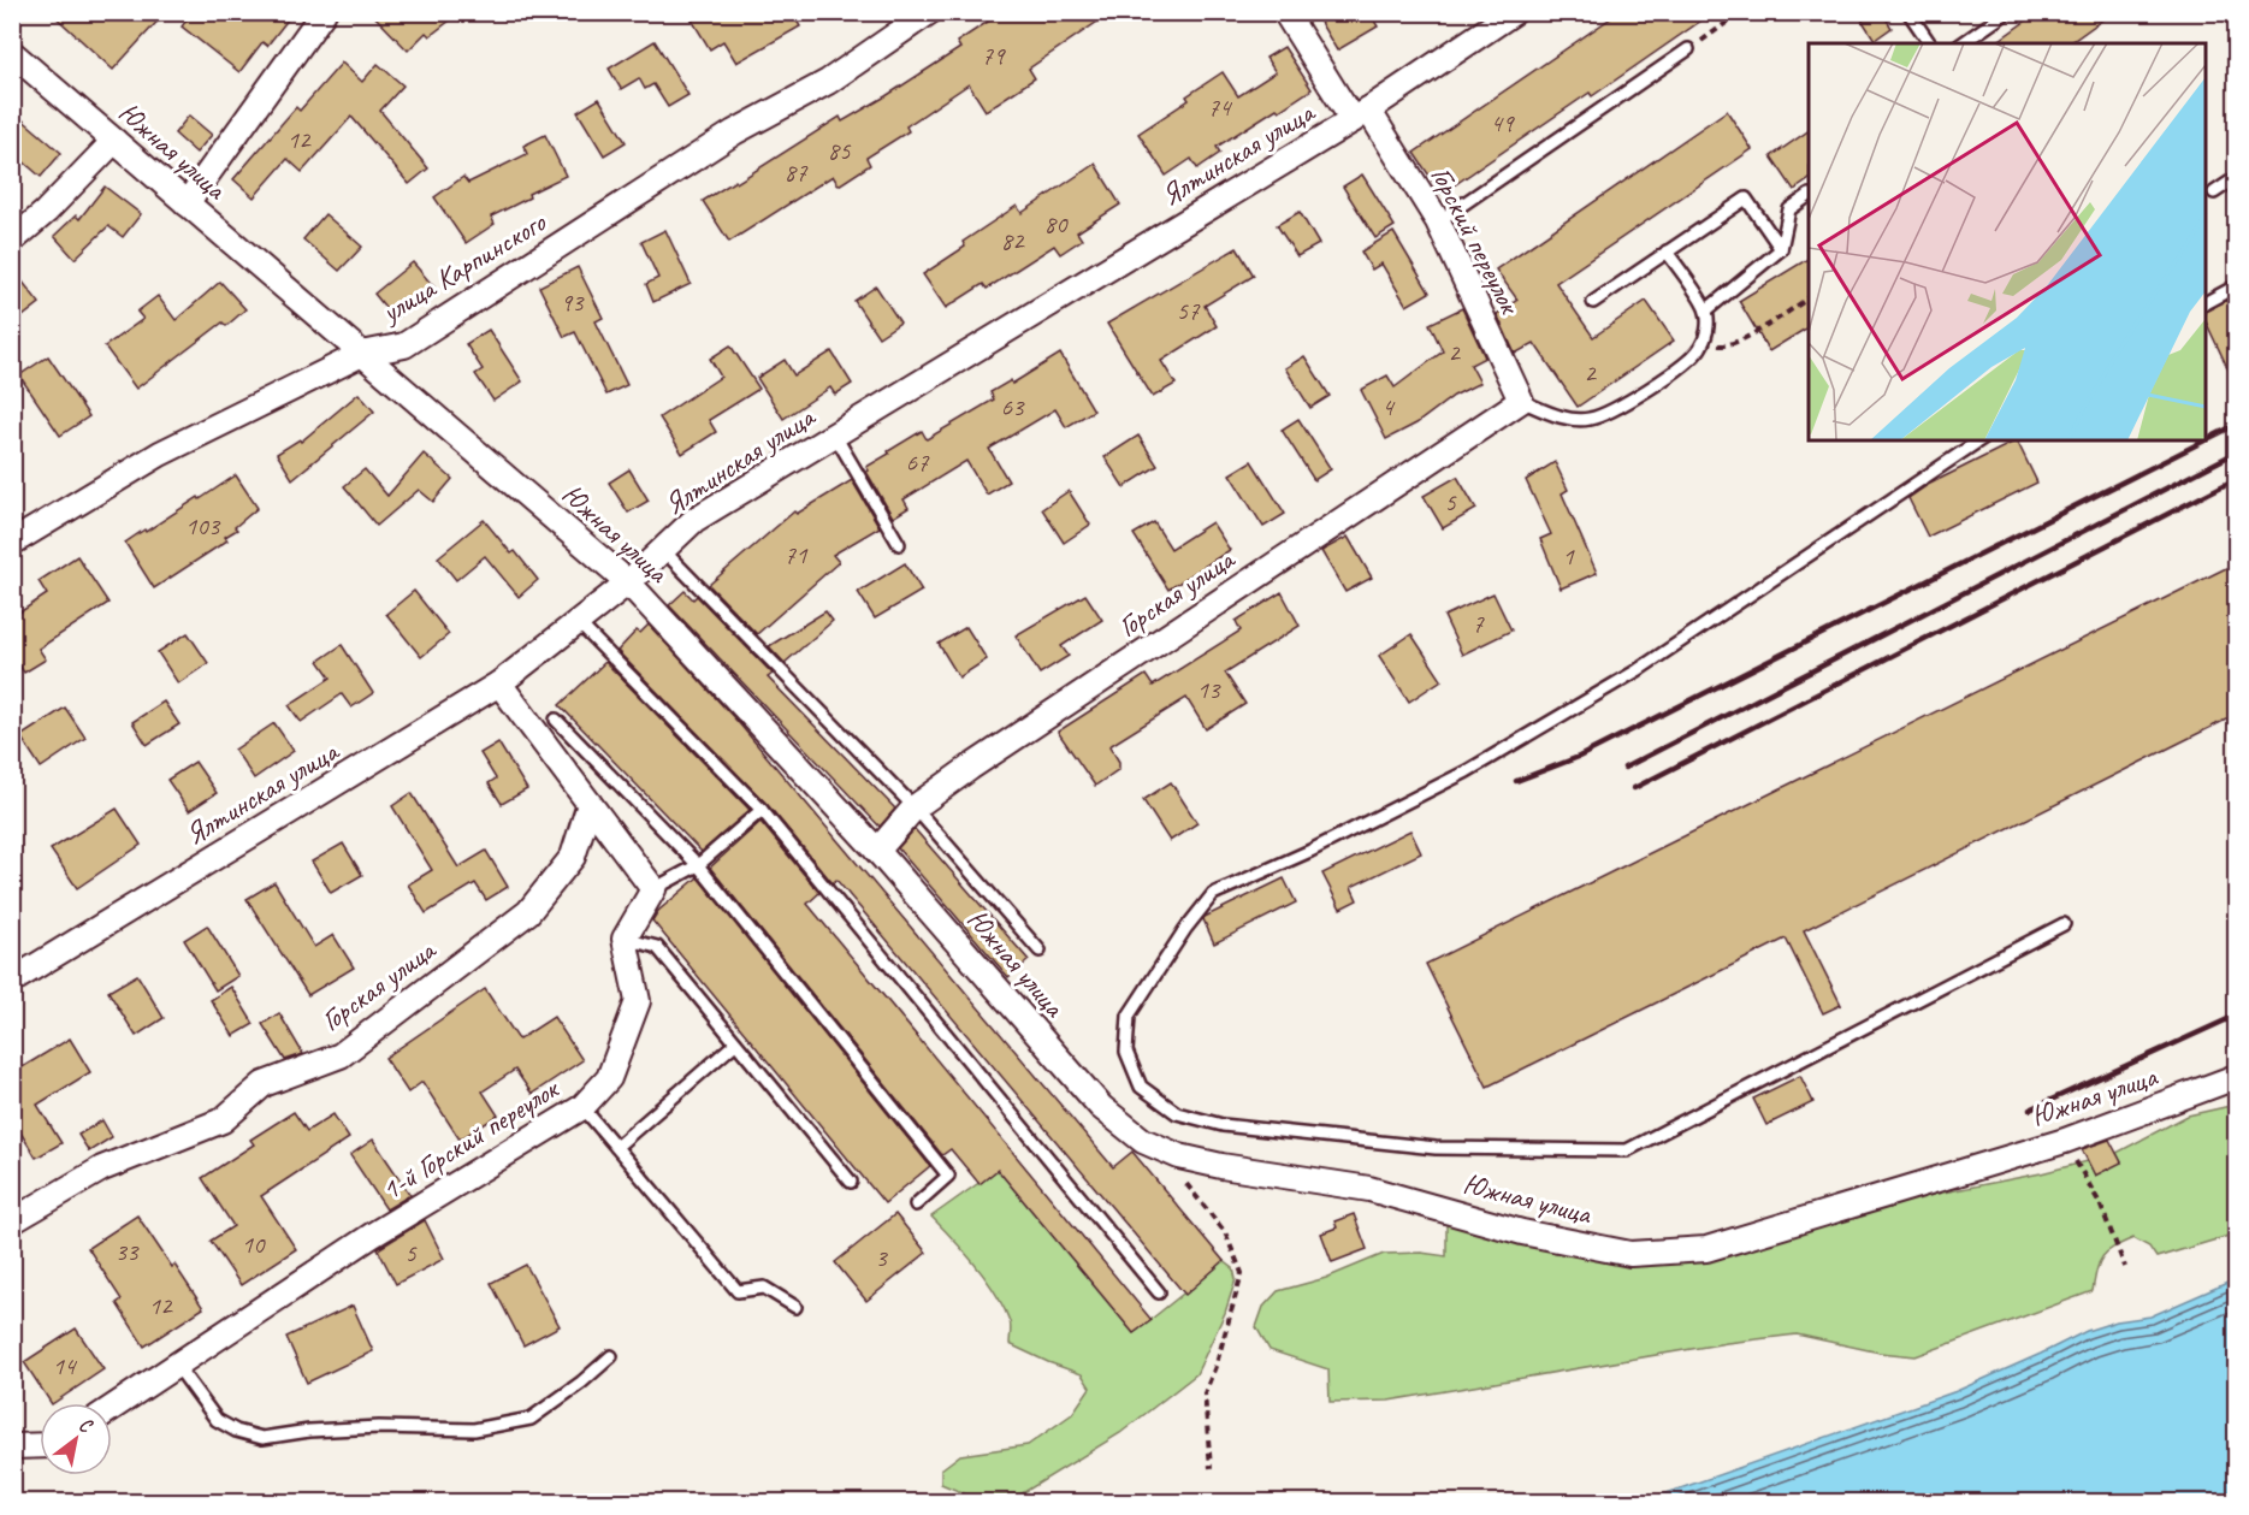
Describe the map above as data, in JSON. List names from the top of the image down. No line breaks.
{"streets":{"street":["Южная улица","Ялтинская улица","Горский переулок","улица Карпинского","Горская улица","1-й Горский переулок"]},"crossings":[["Южная улица","Ялтинская улица"],["Южная улица","улица Карпинского"],["Южная улица","Горская улица"],["Ялтинская улица","Горский переулок"],["Горский переулок","Горская улица"]],"house_numbers":["79","74","49","12","85","87","80","82","93","57","2","2","63","4","67","5","103","71","1","7","13","10","33","5","3","12","14"],"north":"top right"}
